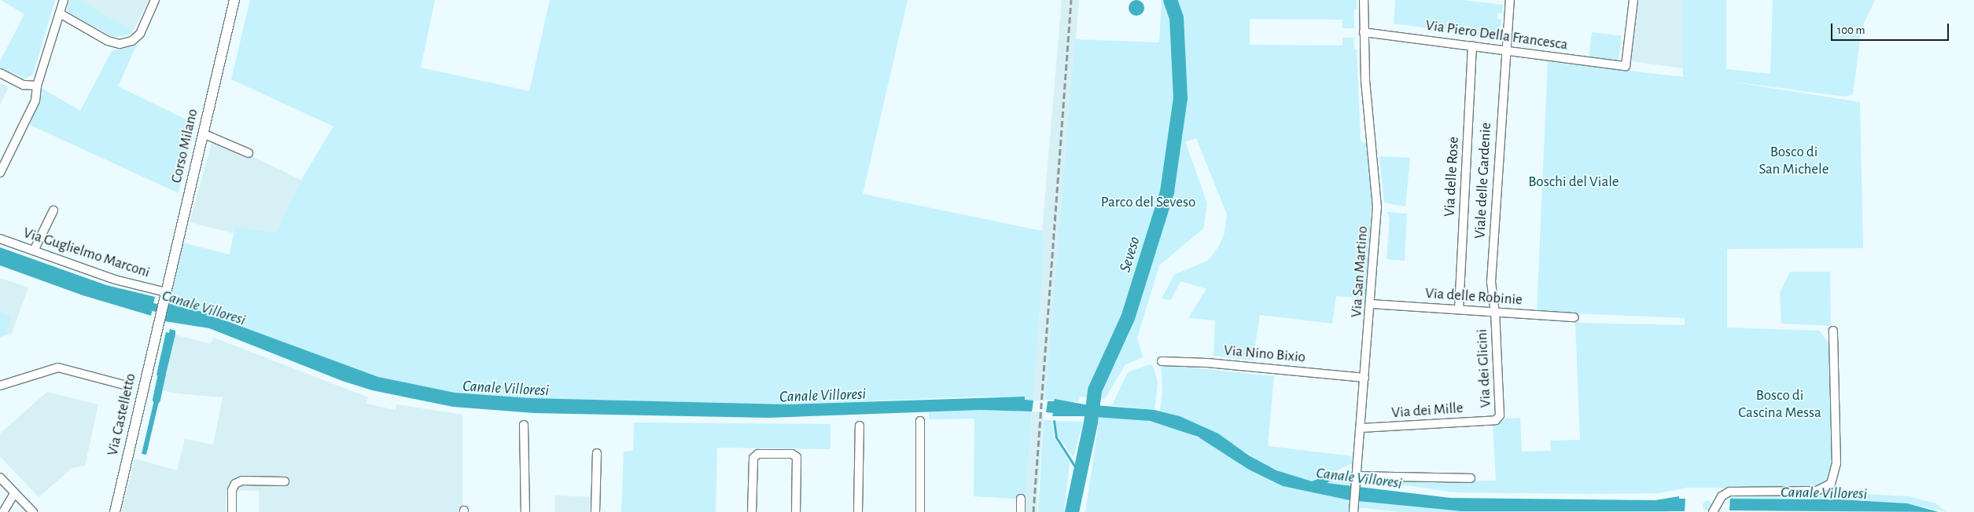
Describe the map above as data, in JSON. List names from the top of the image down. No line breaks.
{"streets":{"main road":["Corso Milano","Via Castelletto"],"street":["Via Piero Della Francesca","Via delle Rose","Viale delle Gardenie","Via Guglielmo Marconi","Via San Martino","Via delle Robinie","Via Nino Bixio","Via dei Glicini","Via dei Mille"]},"crossings":[["Via Piero Della Francesca","Via delle Rose"],["Via Piero Della Francesca","Viale delle Gardenie"],["Via Piero Della Francesca","Via San Martino"],["Corso Milano","Via Guglielmo Marconi"],["Corso Milano","Via Castelletto"],["Via delle Rose","Via delle Robinie"],["Viale delle Gardenie","Via delle Robinie"],["Viale delle Gardenie","Via dei Glicini"],["Via San Martino","Via delle Robinie"],["Via San Martino","Via Nino Bixio"],["Via San Martino","Via dei Mille"],["Via delle Robinie","Via dei Glicini"],["Via dei Glicini","Via dei Mille"]],"water":["Seveso","Canale Villoresi"],"parks":["Bosco di San Michele","Boschi del Viale","Parco del Seveso","Bosco di Cascina Messa"],"scale_bar":"100 m"}
